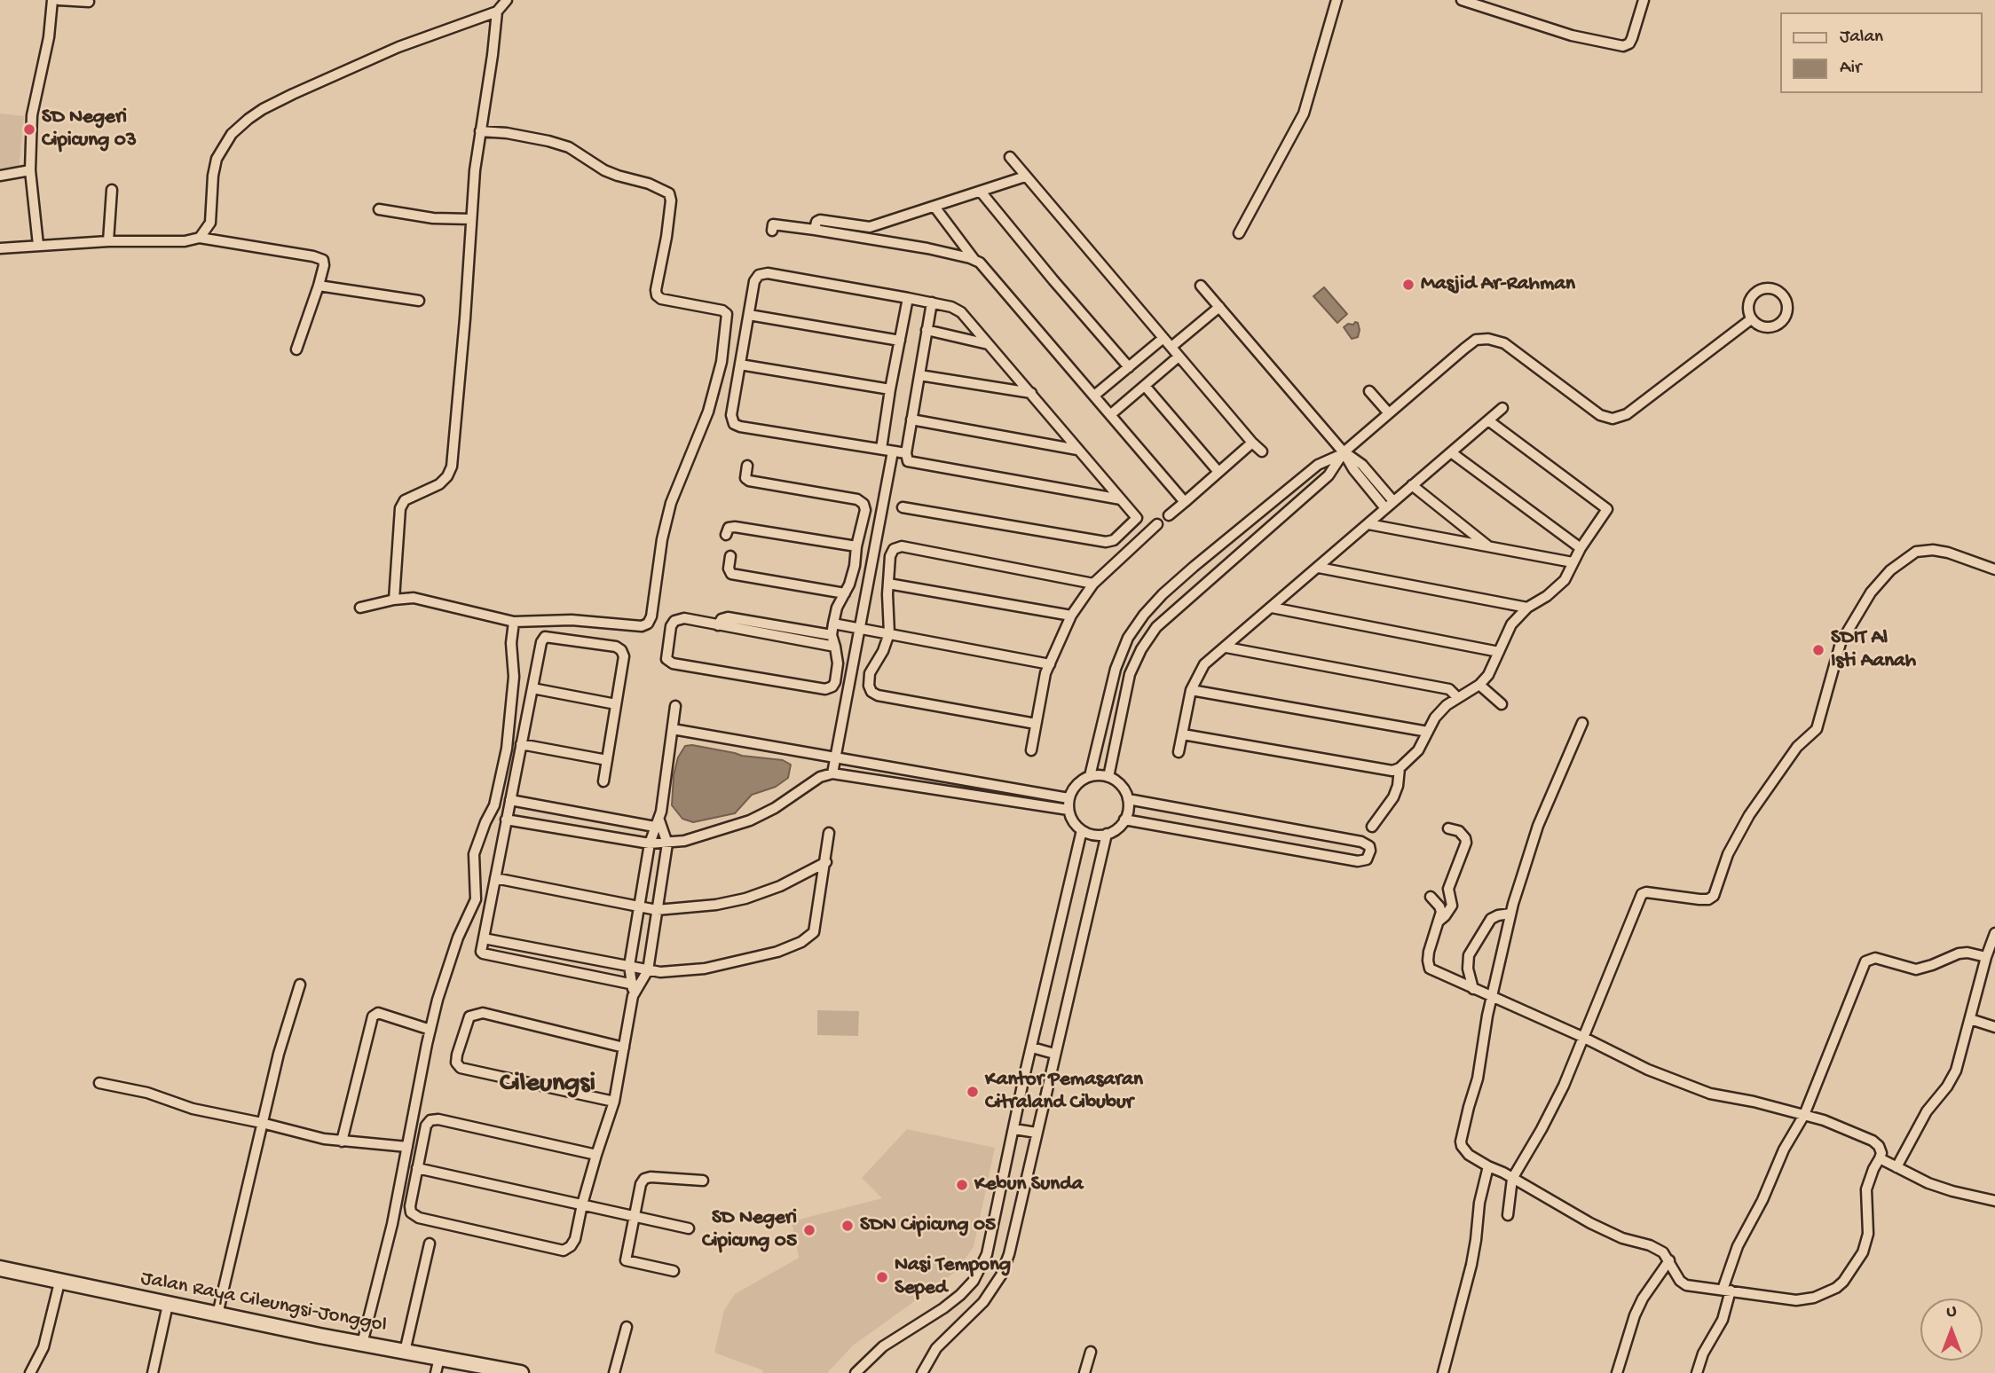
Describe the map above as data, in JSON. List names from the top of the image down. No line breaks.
{"streets":{"main road":["Jalan Raya Cileungsi-Jonggol"]},"districts":["Cileungsi"],"places":["SD Negeri Cipicung 03","Masjid Ar-Rahman","SDIT Al Isti Aanah","Kantor Pemasaran Citraland Cibubur","Kebun Sunda","SDN Cipicung 05","SD Negeri Cipicung 05","Nasi Tempong Seped"],"legend":["Jalan","Air"],"north":"top"}
